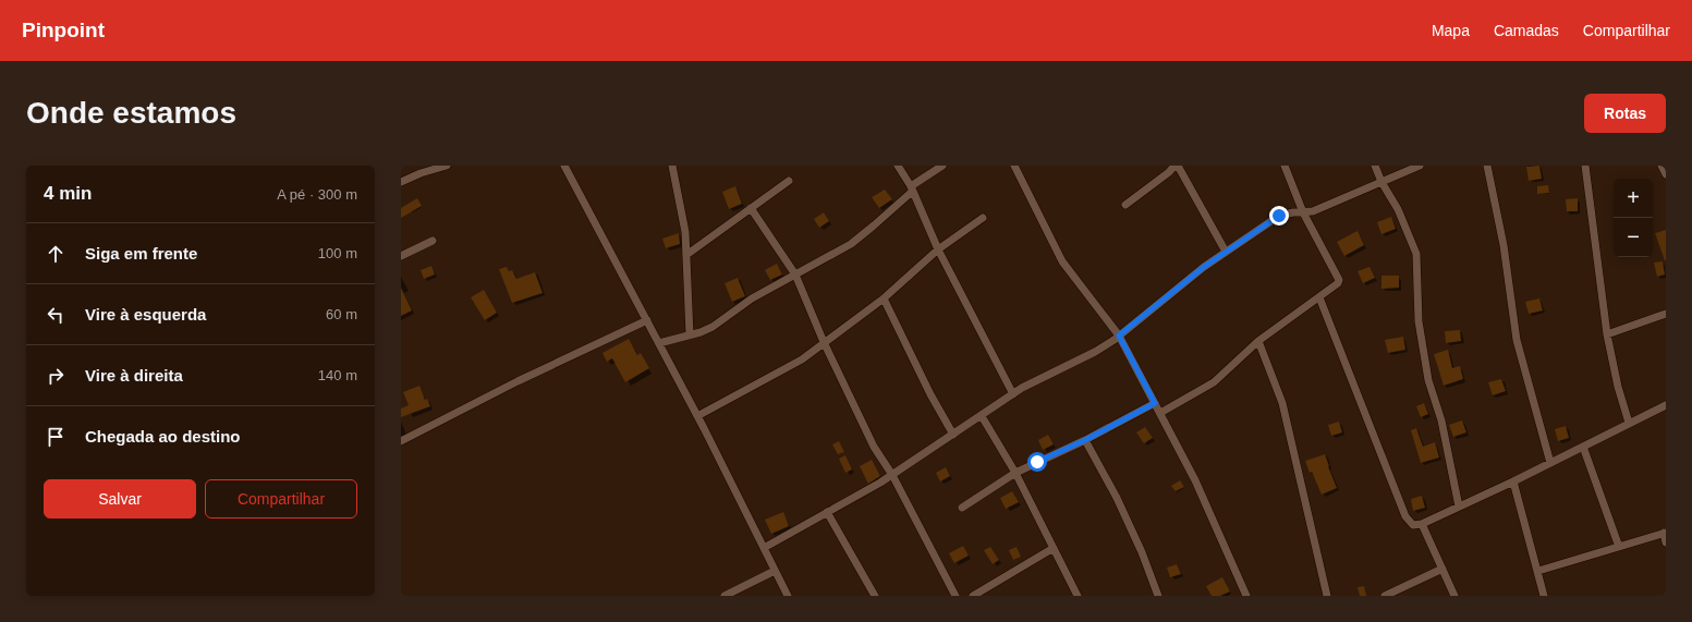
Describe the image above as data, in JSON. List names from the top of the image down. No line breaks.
{"page":{"header":"Pinpoint","nav":["Mapa","Camadas","Compartilhar"],"buttons":["Rotas",["Salvar","Compartilhar"]],"title":"Onde estamos","heading":["4 min","A pé · 300 m"],"map_buttons":["+","−"],"list":[["Siga em frente","100 m"],["Vire à esquerda","60 m"],["Vire à direita","140 m"],"Chegada ao destino"]}}
